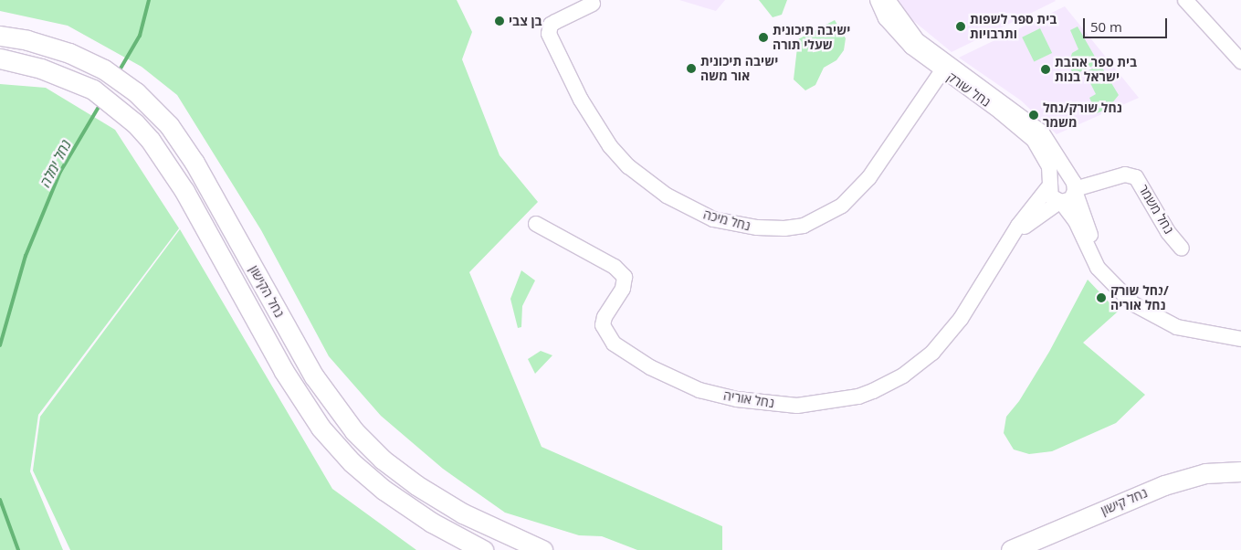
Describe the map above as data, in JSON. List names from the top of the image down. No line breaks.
{"streets":{"main road":["נחל הקישון","נחל קישון"],"street":["נחל שורק","נחל משמר","נחל מיכה","נחל אוריה"]},"crossings":[["נחל שורק","נחל משמר"],["נחל שורק","נחל מיכה"],["נחל שורק","נחל אוריה"],["נחל משמר","נחל אוריה"]],"water":["נחל ימלה"],"places":["בן צבי","בית ספר לשפות ותרבויות","ישיבה תיכונית שעלי תורה","ישיבה תיכונית אור משה","בית ספר אהבת ישראל בנות","נחל שורק/נחל משמר","נחל שורק/ נחל אוריה"],"scale_bar":"50 m"}
